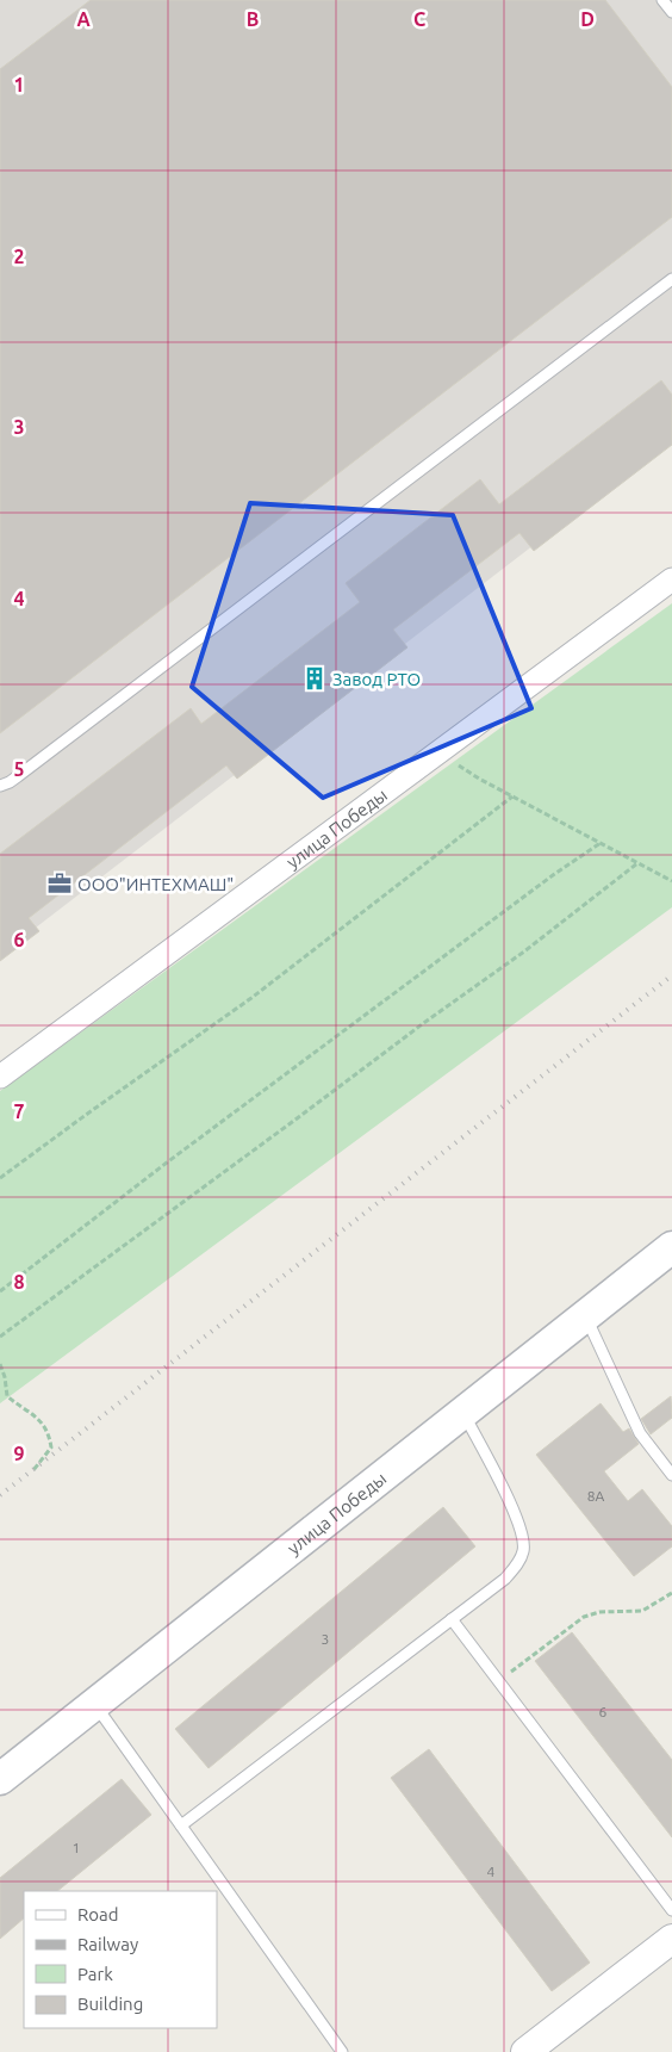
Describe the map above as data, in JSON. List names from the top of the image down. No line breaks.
{"streets":{"main road":["улица Победы"]},"places":{"building":["Завод РТО"],"office":["ООО\"ИНТЕХМАШ\""]},"house_numbers":["8А","3","6","1","4"],"legend":["Road","Railway","Park","Building"],"grid":{"columns":["A","B","C","D"],"rows":["1","2","3","4","5","6","7","8","9"]}}
